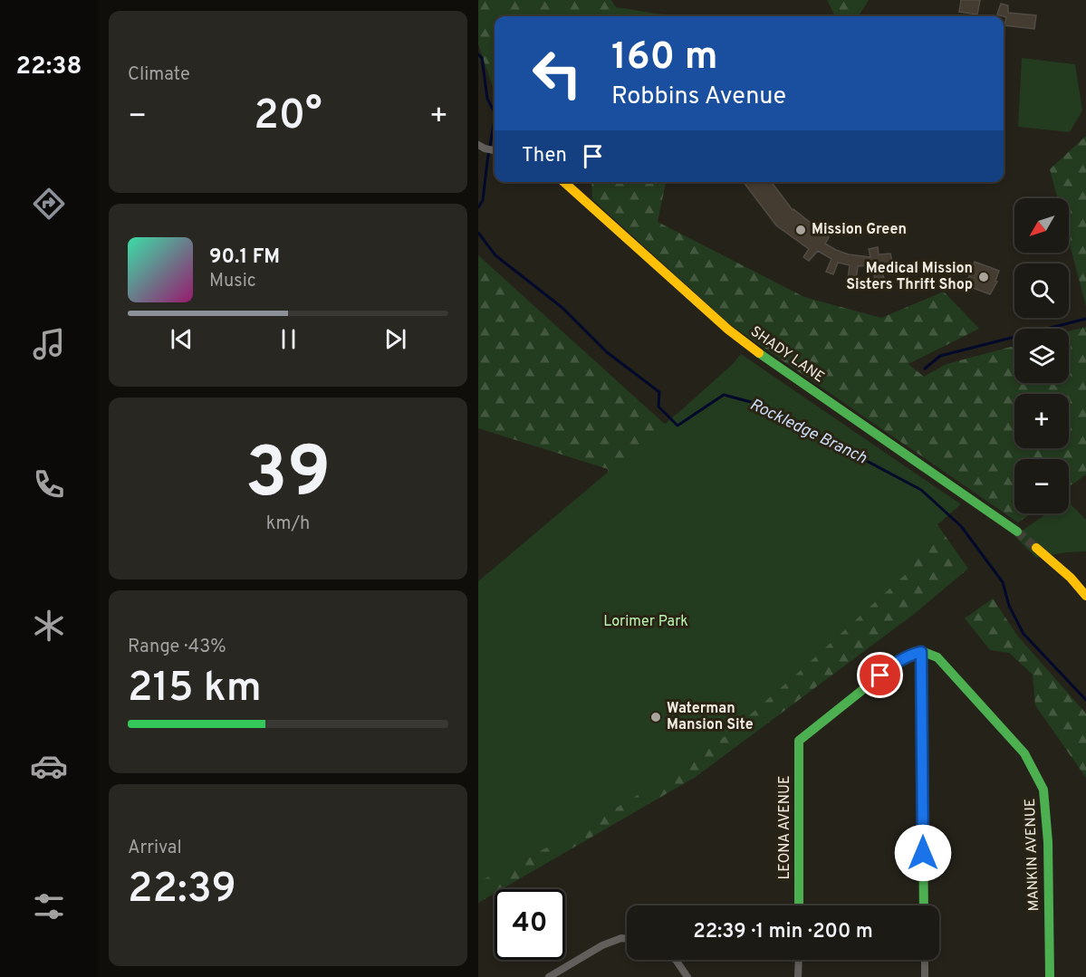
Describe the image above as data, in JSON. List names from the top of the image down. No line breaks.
{"streets":{"street":["SHADY LANE","LEONA AVENUE","MANKIN AVENUE"]},"crossings":[["LEONA AVENUE","MANKIN AVENUE"]],"water":["Rockledge Branch"],"parks":["Lorimer Park"],"places":["Mission Green","Medical Mission Sisters Thrift Shop","Waterman Mansion Site"],"north":"bottom left","page":{"tabs":"22:38","tile":["Climate",["39","km/h"],["Range · 43%","215 km"],["Arrival","22:39"]],"turn":["160 m","Robbins Avenue"],"heat":["−","20°","+"],"then":"Then","map_buttons":["+","−"],"song":["90.1 FM","Music"],"limit":"40","trip":"22:39 · 1 min · 200 m"}}
